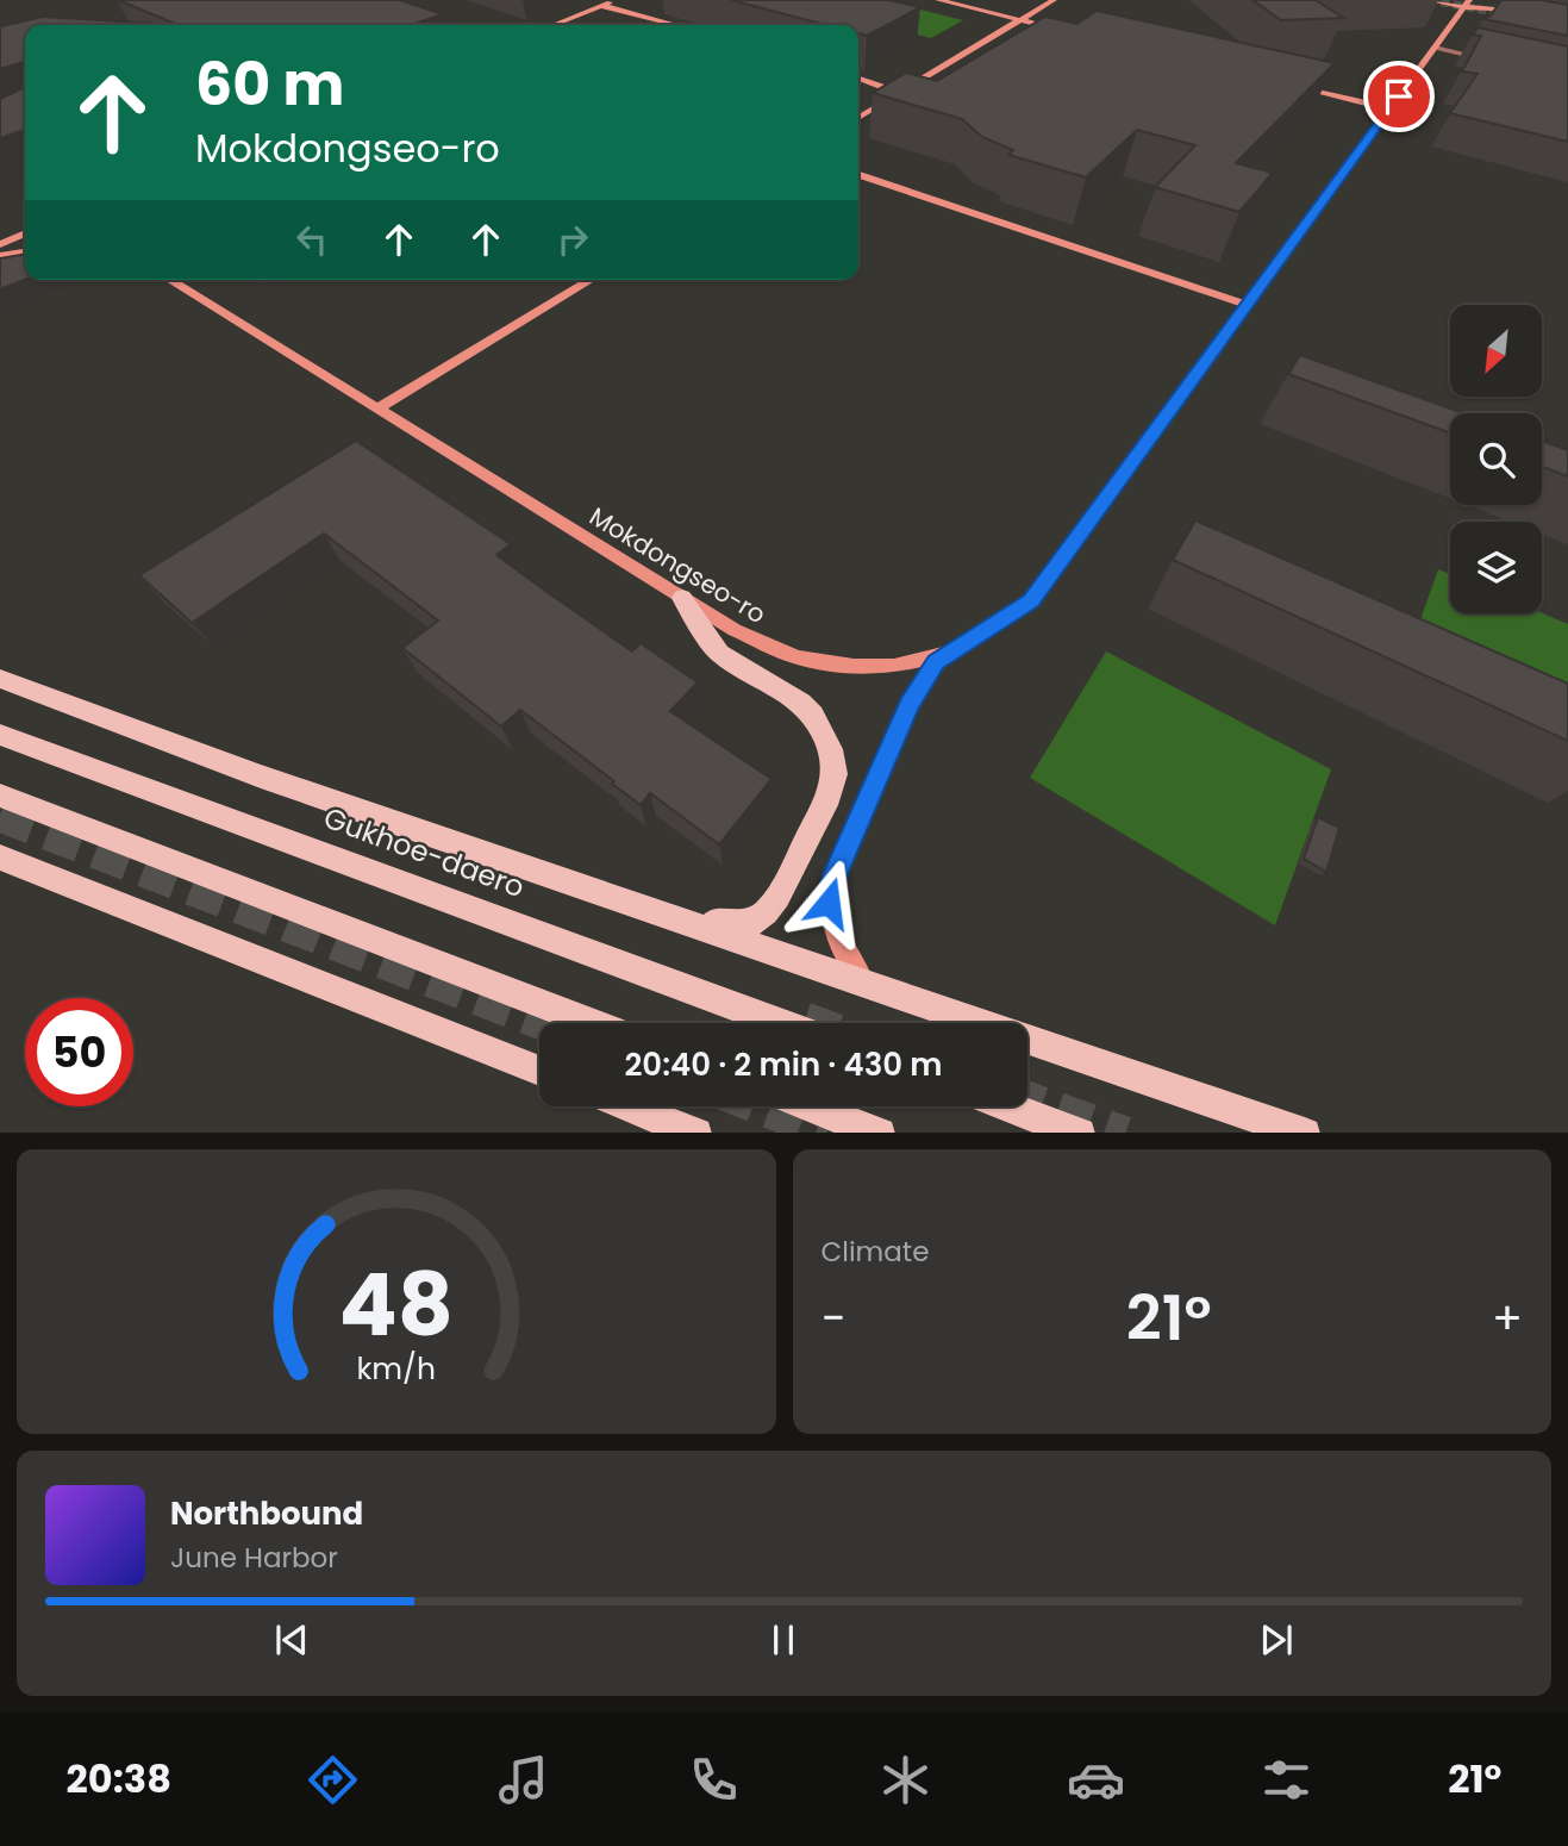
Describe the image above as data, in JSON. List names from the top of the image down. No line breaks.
{"streets":{"main road":["Mokdongseo-ro","Gukhoe-daero"]},"north":"bottom left","page":{"turn":["60 m","Mokdongseo-ro"],"limit":"50","trip":"20:40 · 2 min · 430 m","tile":"Climate","heat":["−","21°","+"],"song":["Northbound","June Harbor"],"tabs":["20:38","21°"],"gauge":["48","km/h"]}}
